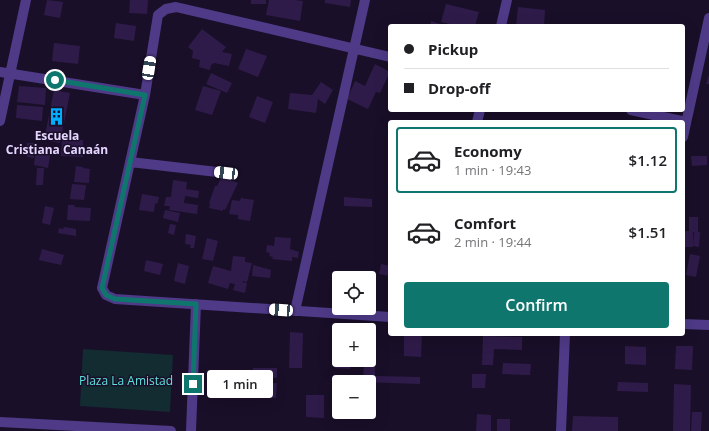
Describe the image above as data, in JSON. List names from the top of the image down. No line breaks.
{"parks":["Plaza La Amistad"],"places":{"building":["Escuela Cristiana Canaán"]},"page":{"banner":["Pickup","Drop-off"],"list":[{"name":"Economy","note":"1 min · 19:43","value":"$1.12"},{"name":"Comfort","note":"2 min · 19:44","value":"$1.51"}],"map_buttons":["+","−"],"buttons":"Confirm","bubble":"1 min"}}
